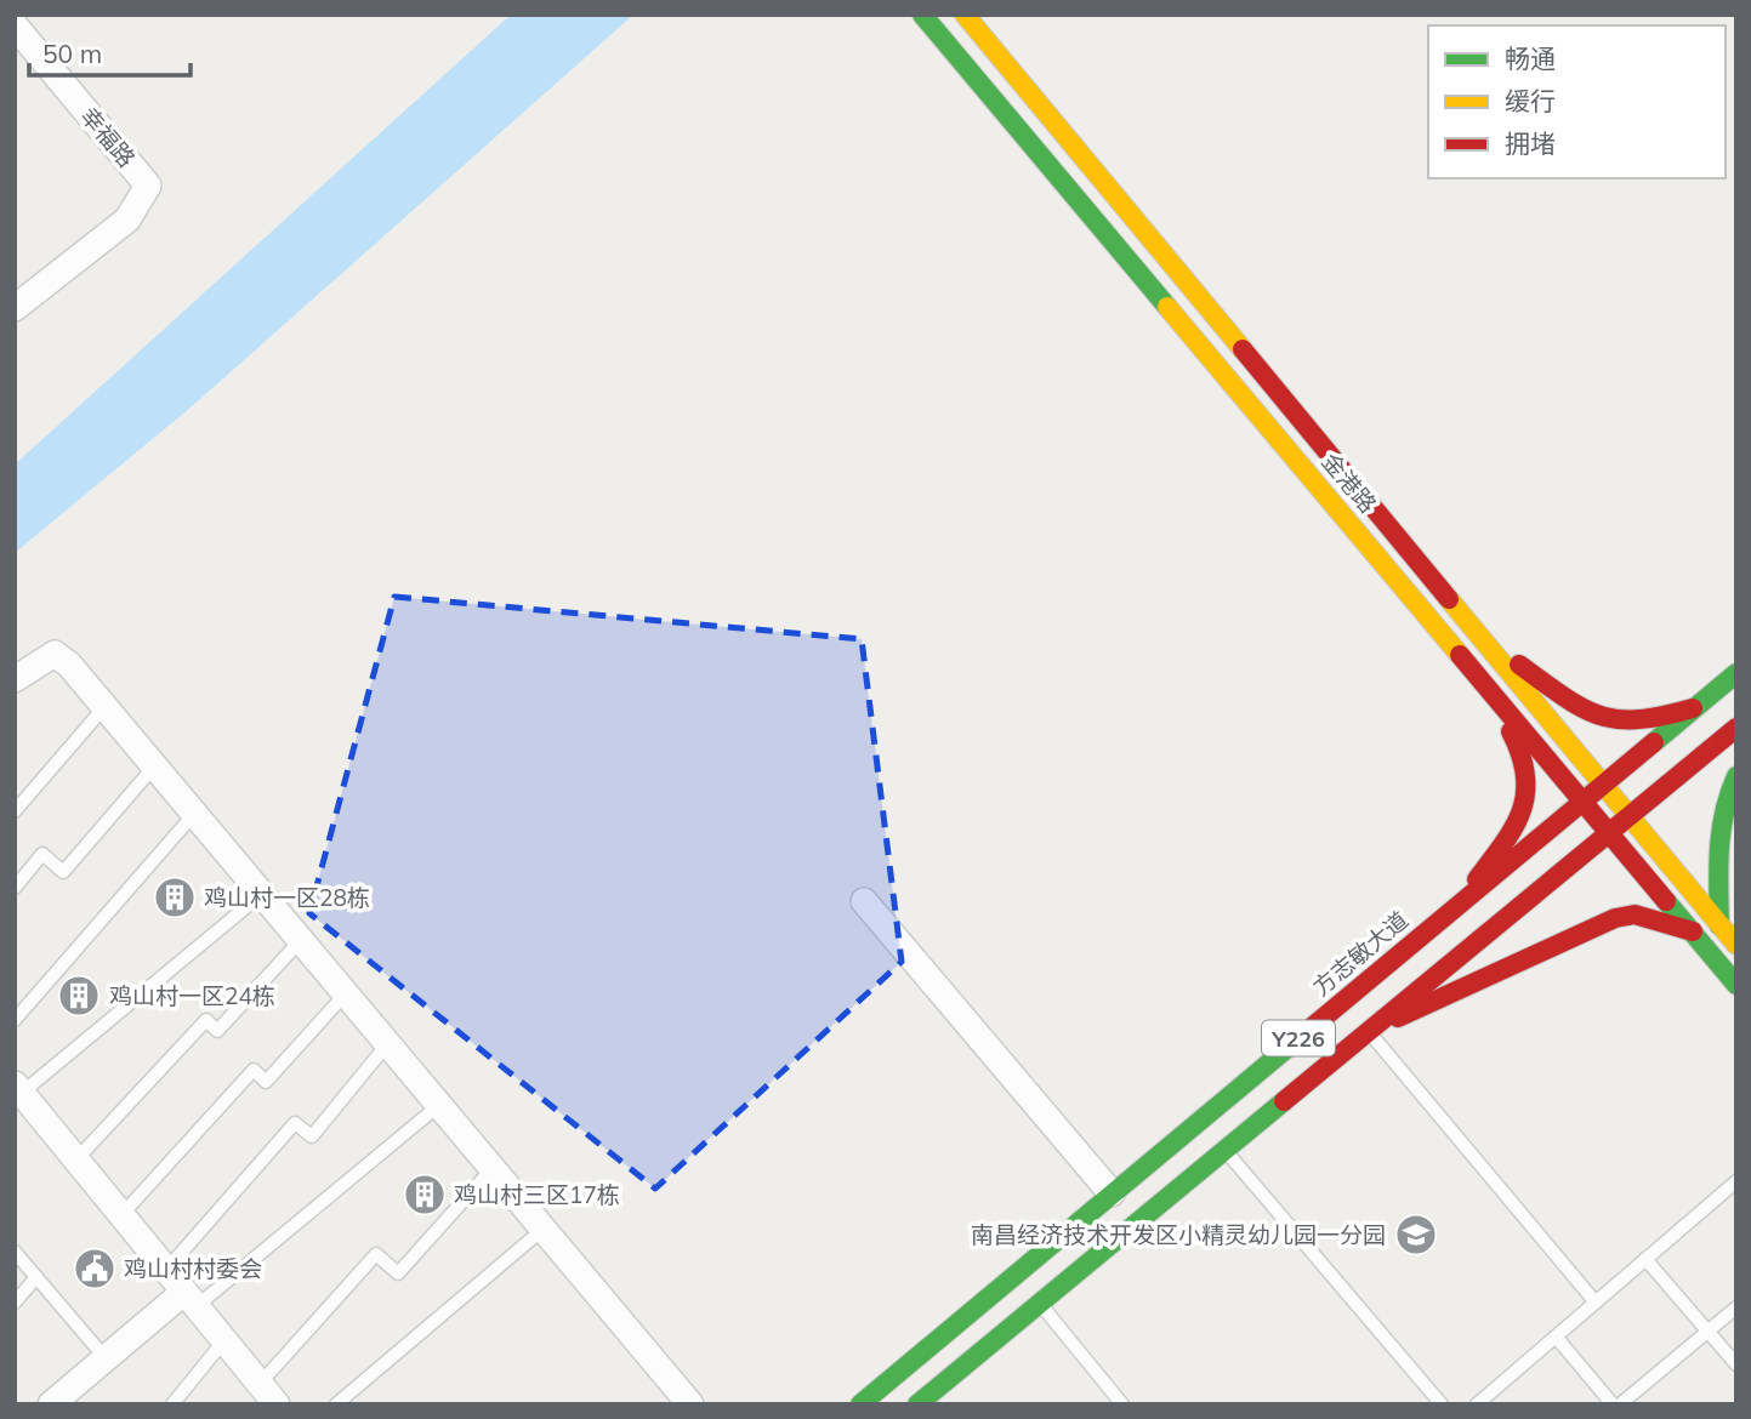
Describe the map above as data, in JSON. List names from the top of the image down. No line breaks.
{"streets":{"main road":["金港路","方志敏大道","Y226"],"street":["幸福路"]},"crossings":[["金港路","方志敏大道"],["金港路","Y226"]],"places":{"building":["鸡山村一区28栋","鸡山村一区24栋","鸡山村三区17栋"],"school or university":["南昌经济技术开发区小精灵幼儿园一分园"],"public building":["鸡山村村委会"]},"legend":["畅通","缓行","拥堵"],"scale_bar":"50 m"}
